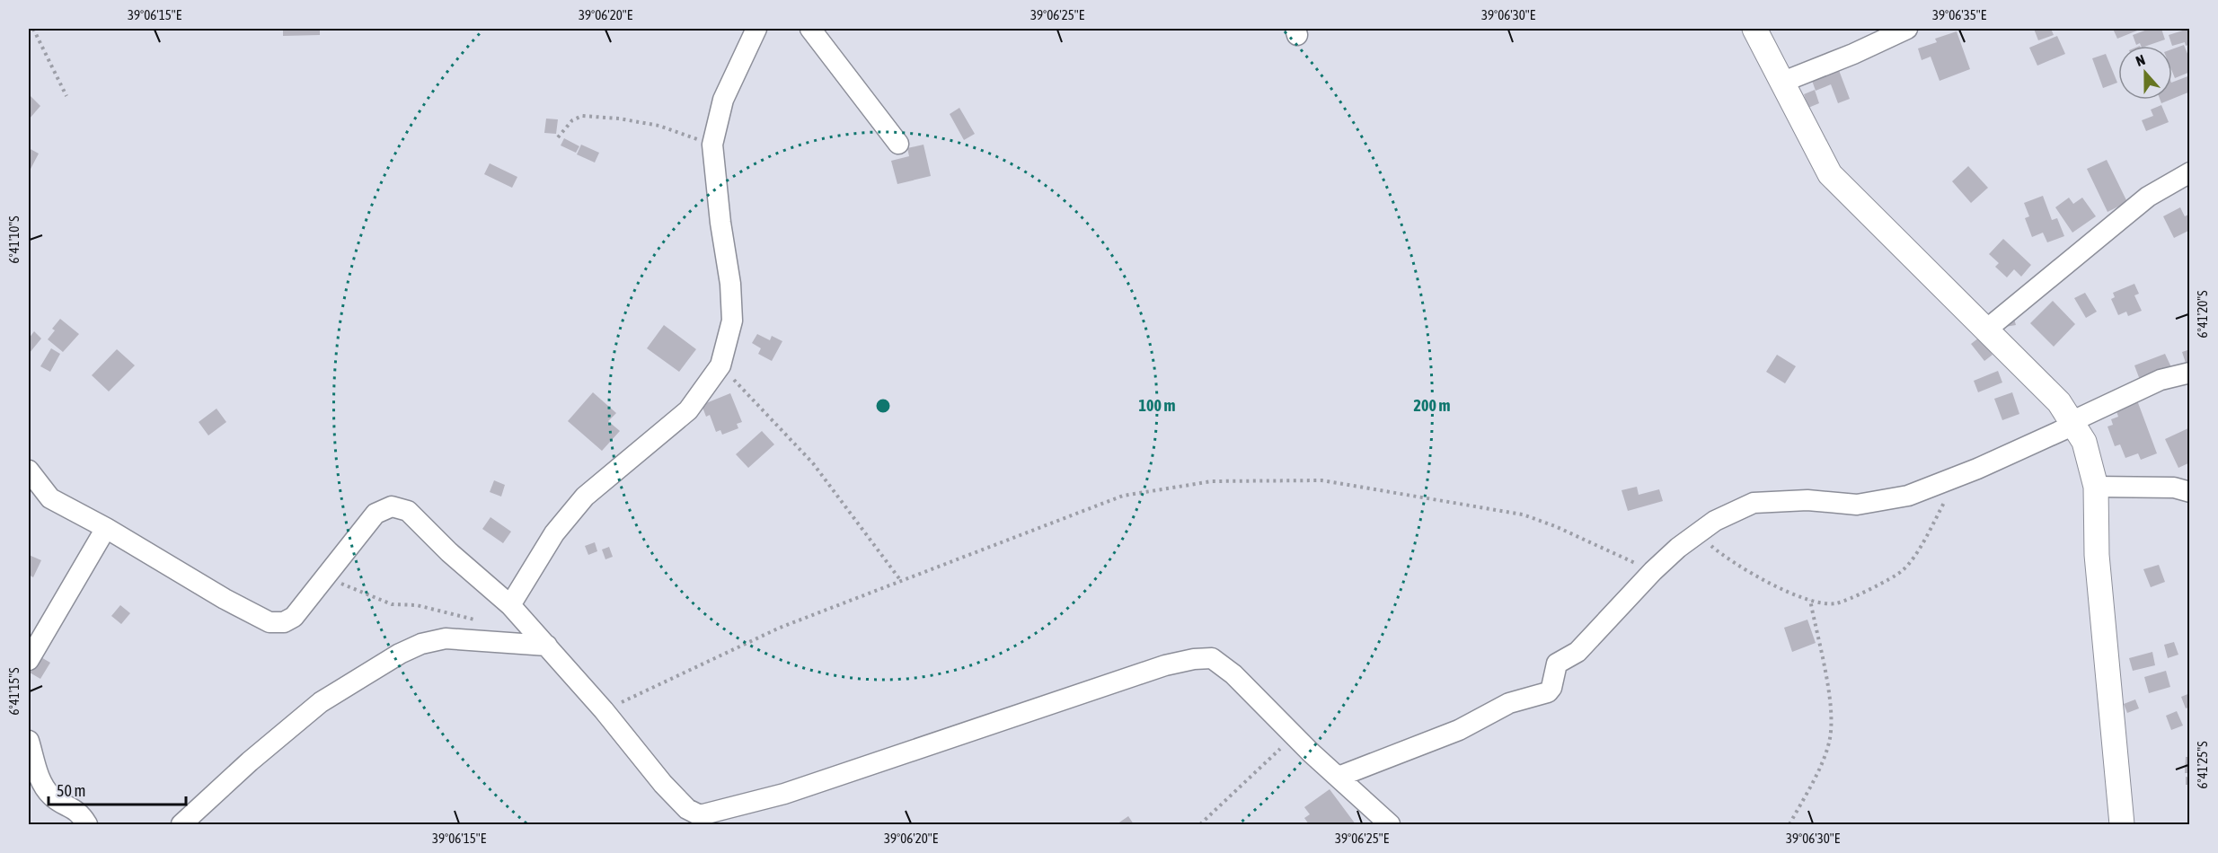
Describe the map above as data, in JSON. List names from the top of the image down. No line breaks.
{"scale_bar":"50 m","north":"top","coordinates":["39°06'15\"E","39°06'20\"E","39°06'25\"E","39°06'30\"E","39°06'35\"E","6°41'10\"S","6°41'20\"S","6°41'15\"S","6°41'25\"S"],"rings":["100 m","200 m"]}
